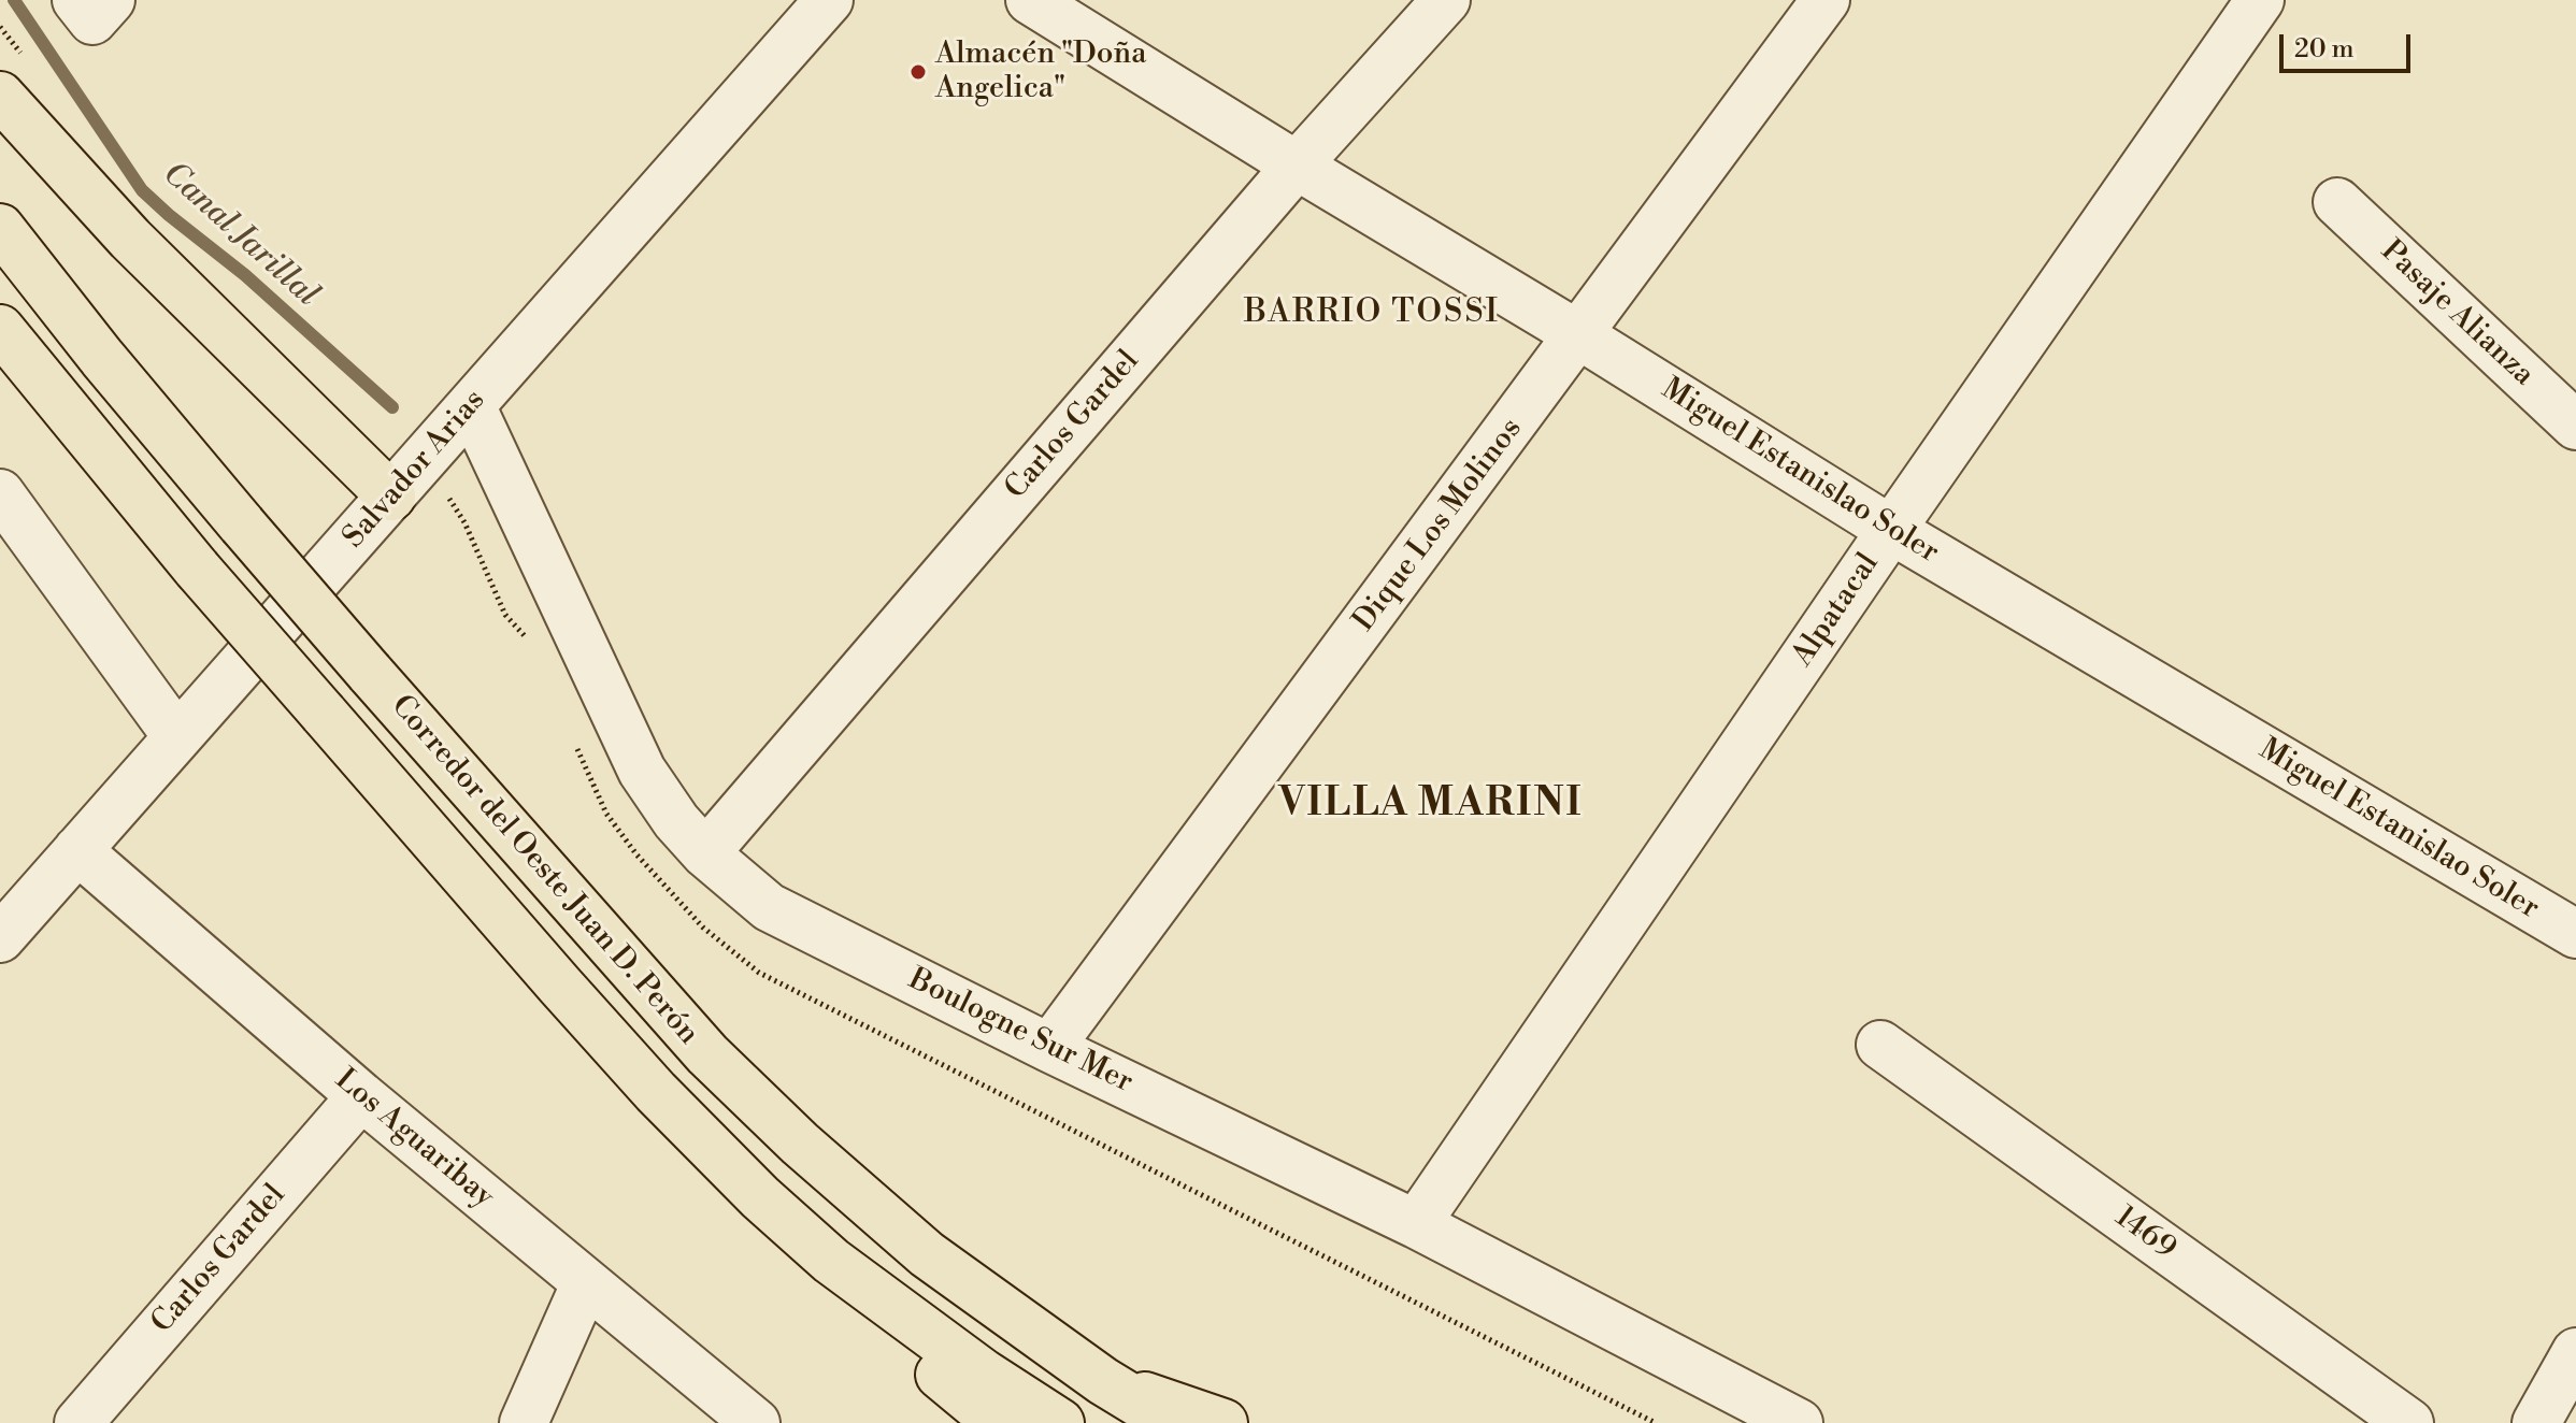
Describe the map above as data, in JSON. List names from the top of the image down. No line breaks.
{"streets":{"highway":["Corredor del Oeste Juan D. Perón"],"street":["Pasaje Alianza","Carlos Gardel","Salvador Arias","Miguel Estanislao Soler","Dique Los Molinos","Alpatacal","Boulogne Sur Mer","Los Aguaribay","1469"]},"crossings":[["Carlos Gardel","Miguel Estanislao Soler"],["Carlos Gardel","Boulogne Sur Mer"],["Carlos Gardel","Los Aguaribay"],["Salvador Arias","Boulogne Sur Mer"],["Salvador Arias","Los Aguaribay"],["Miguel Estanislao Soler","Dique Los Molinos"],["Miguel Estanislao Soler","Alpatacal"],["Dique Los Molinos","Boulogne Sur Mer"],["Alpatacal","Boulogne Sur Mer"]],"districts":["BARRIO TOSSI","VILLA MARINI"],"water":["Canal Jarillal"],"places":["Almacén \"Doña Angelica\""],"scale_bar":"20 m"}
